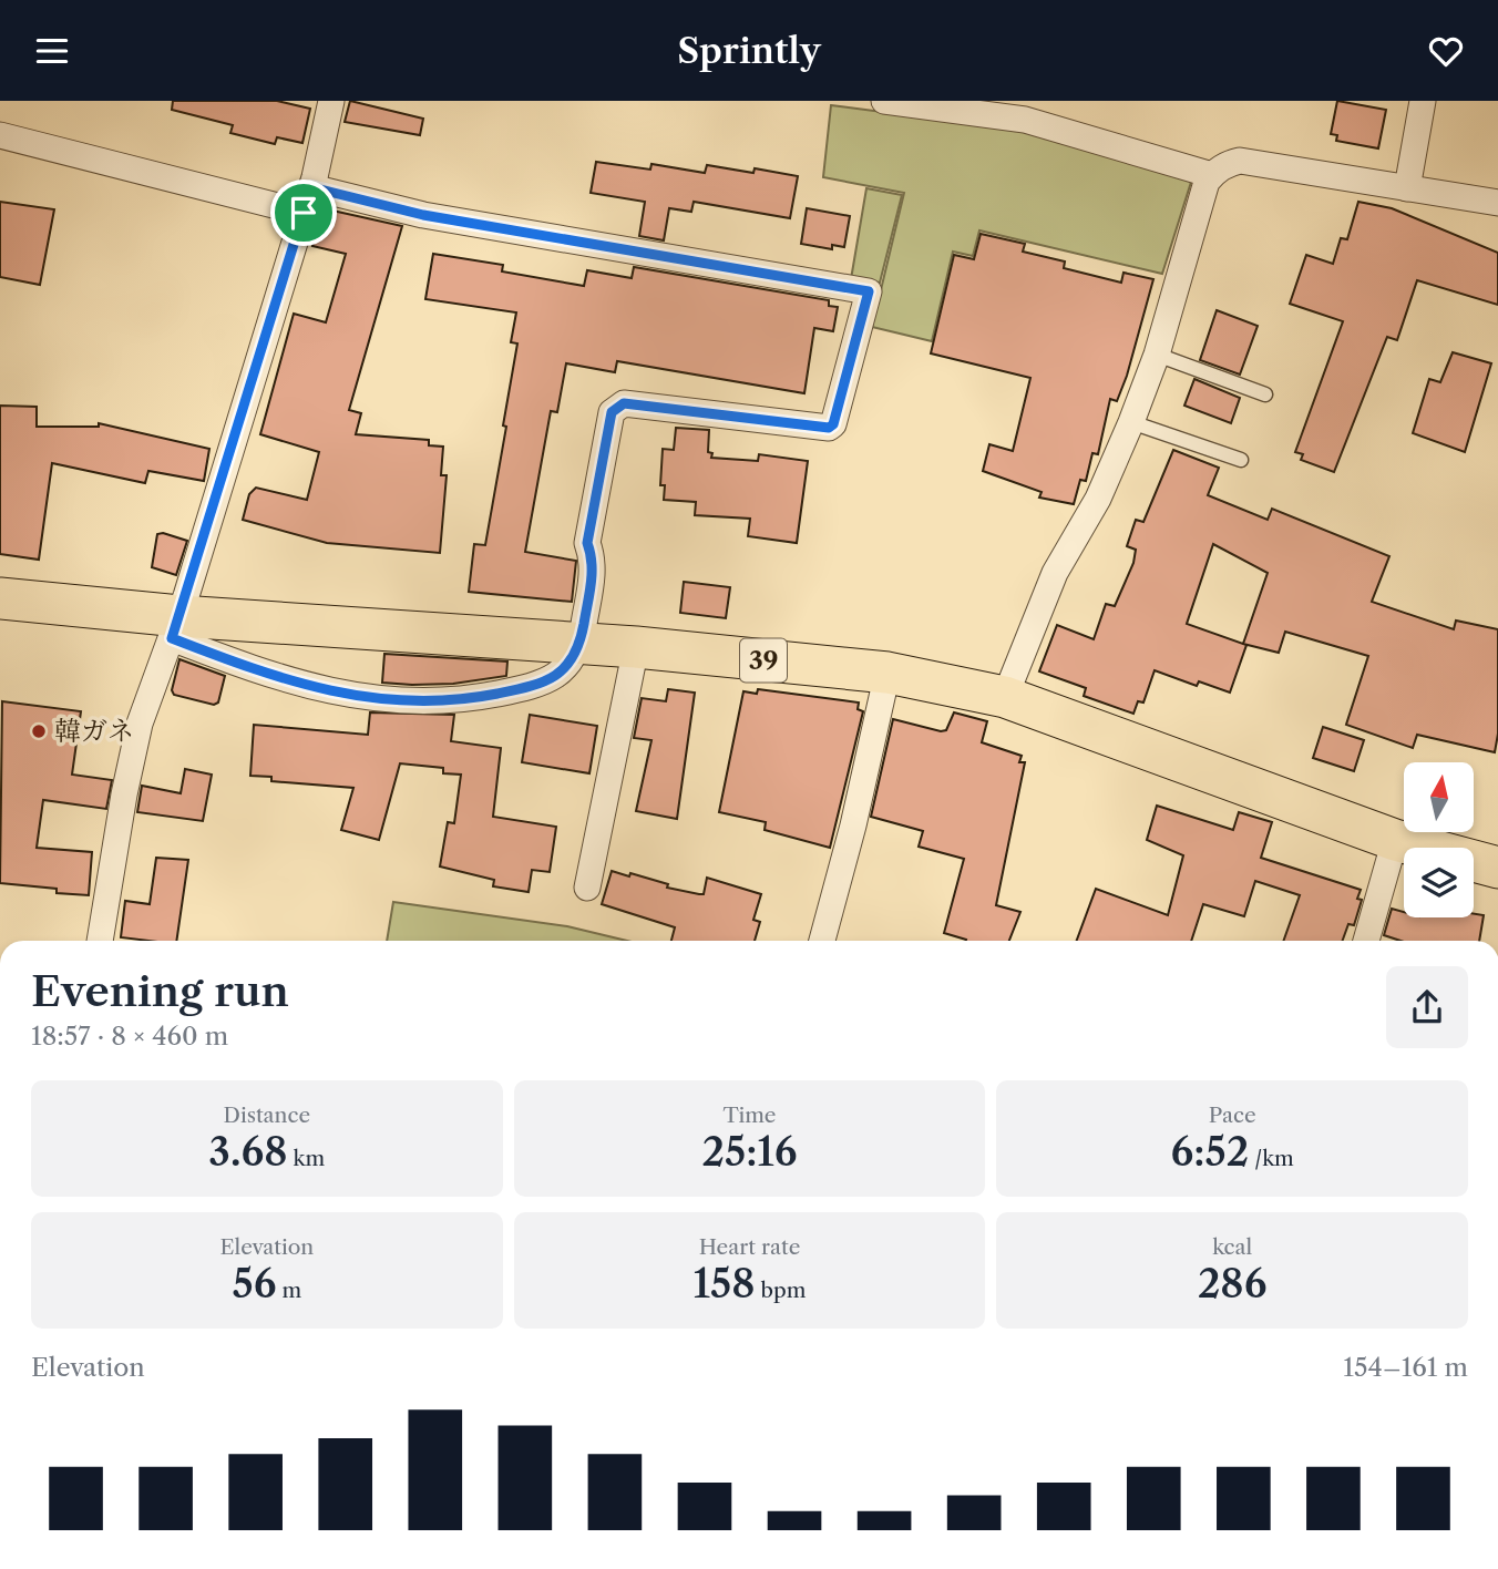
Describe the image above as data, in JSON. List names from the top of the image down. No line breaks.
{"streets":{"main road":["39"]},"places":["韓ガネ"],"north":"top","page":{"header":"Sprintly","heading":["Evening run","18:57 · 8 × 460 m"],"stats":[["Distance","3.68 km"],["Time","25:16"],["Pace","6:52 /km"],["Elevation","56 m"],["Heart rate","158 bpm"],["kcal","286"]],"chart":["Elevation","154–161 m"]}}
